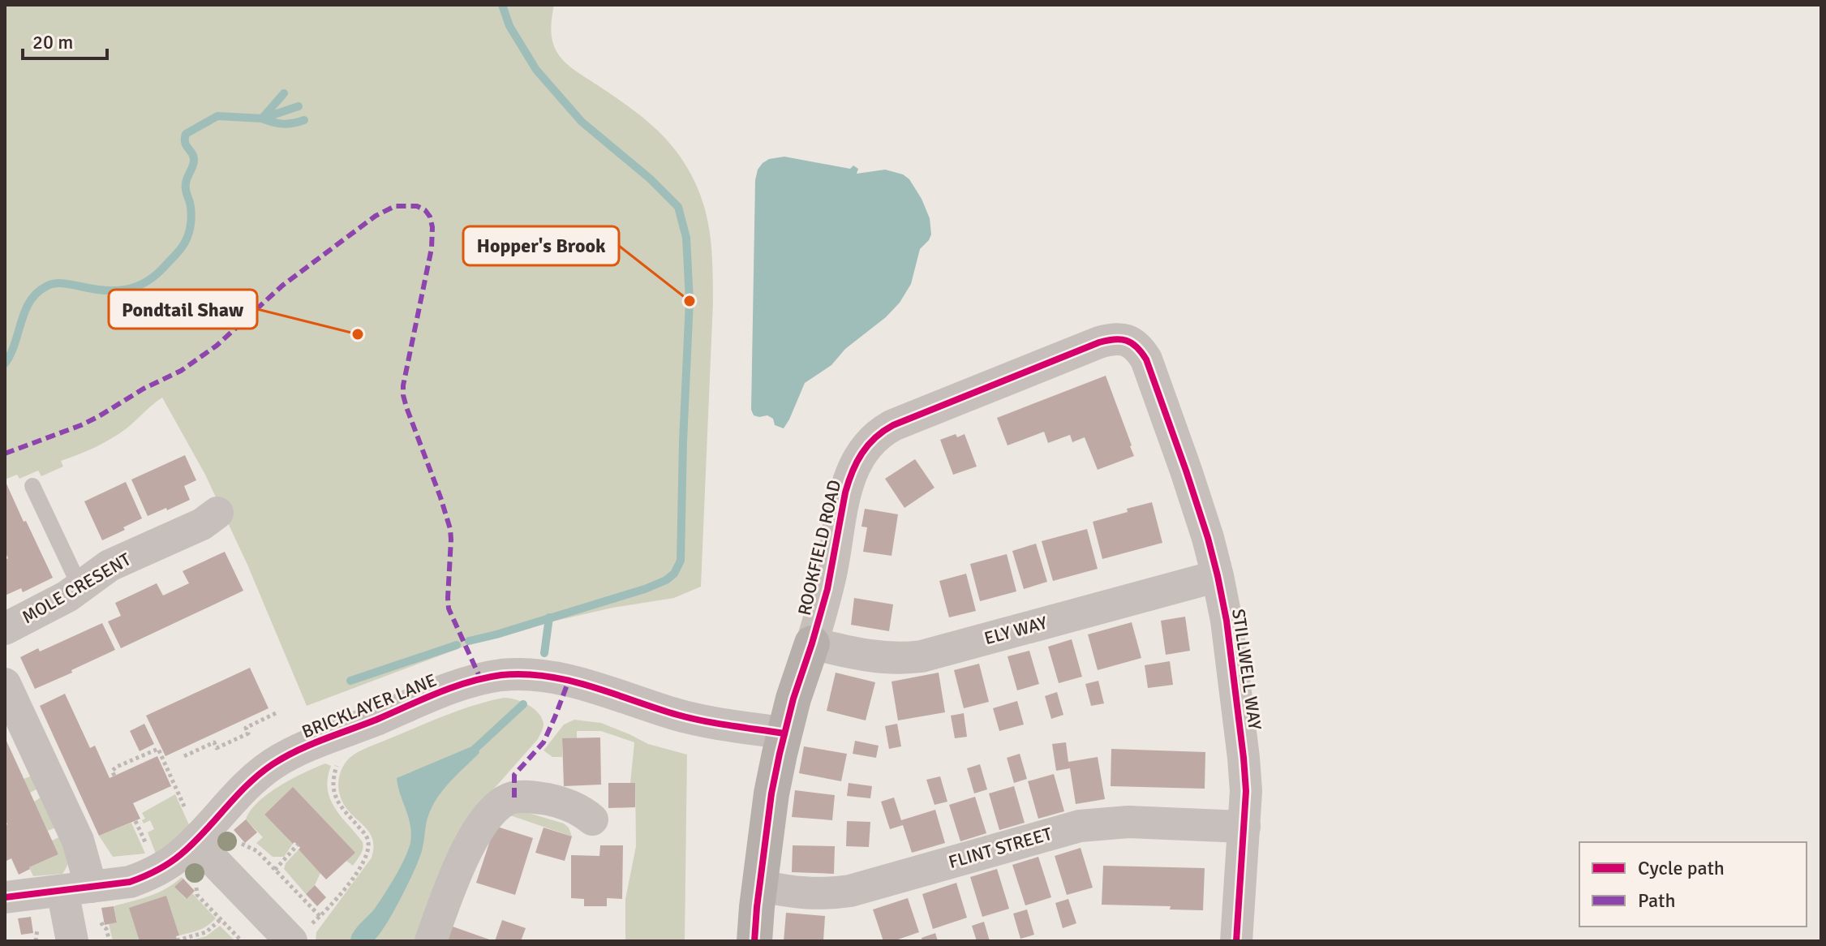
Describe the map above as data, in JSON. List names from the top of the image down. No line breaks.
{"streets":{"street":["ROOKFIELD ROAD","MOLE CRESENT","ELY WAY","STILLWELL WAY","BRICKLAYER LANE","FLINT STREET"]},"crossings":[["ROOKFIELD ROAD","ELY WAY"],["ROOKFIELD ROAD","STILLWELL WAY"],["ROOKFIELD ROAD","BRICKLAYER LANE"],["ROOKFIELD ROAD","FLINT STREET"],["ELY WAY","STILLWELL WAY"],["STILLWELL WAY","FLINT STREET"]],"places":["Hopper's Brook","Pondtail Shaw"],"legend":["Cycle path","Path"],"scale_bar":"20 m"}
